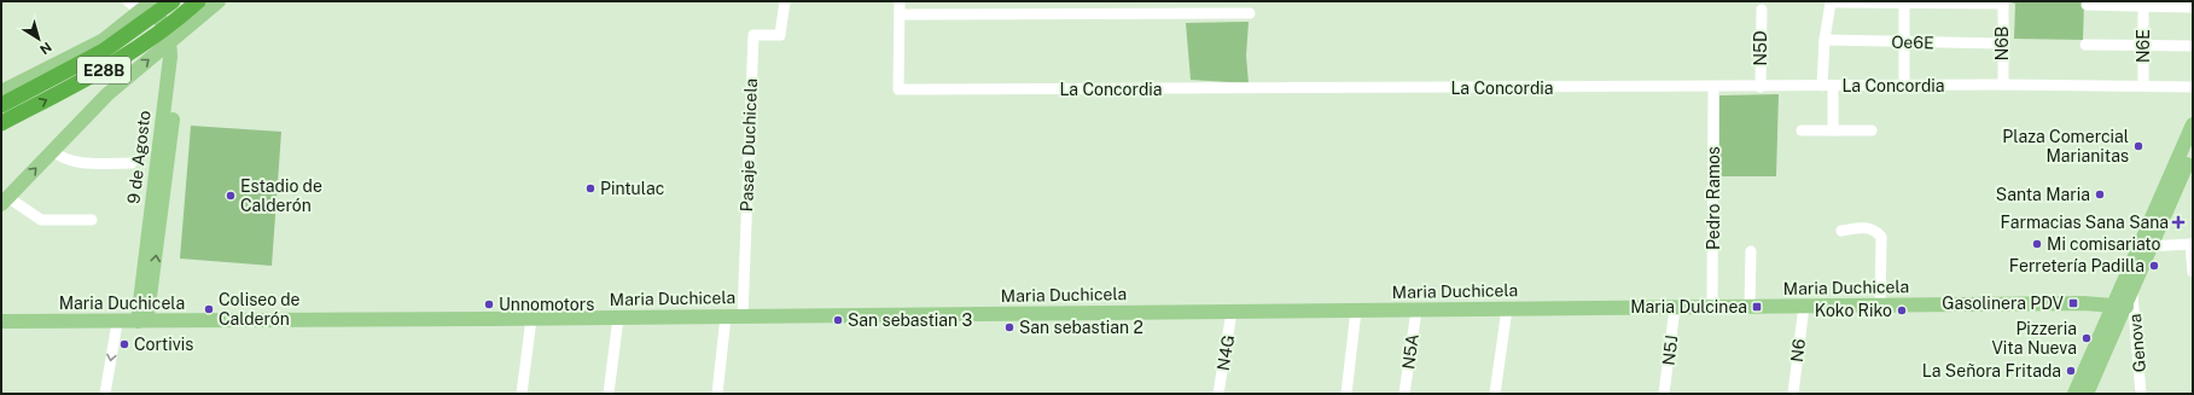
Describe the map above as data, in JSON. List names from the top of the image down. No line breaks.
{"streets":{"highway":["E28B"],"main road":["9 de Agosto","Maria Duchicela"],"street":["Oe6E","N6B","N6E","N5D","La Concordia","Pasaje Duchicela","Pedro Ramos","Genova","N5J","N6","N5A","N4G"]},"crossings":[["Oe6E","N6B"],["N6B","La Concordia"],["N6E","La Concordia"],["N5D","La Concordia"],["La Concordia","Pedro Ramos"],["Pasaje Duchicela","Maria Duchicela"],["9 de Agosto","Maria Duchicela"],["Pedro Ramos","Maria Duchicela"],["Maria Duchicela","N5J"],["Maria Duchicela","N6"],["Maria Duchicela","N5A"],["Maria Duchicela","N4G"]],"places":{"other":["Plaza Comercial Marianitas","Pintulac","Santa Maria","Estadio de Calderón","Mi comisariato","Ferretería Padilla","Unnomotors","Coliseo de Calderón","Koko Riko","San sebastian 3","San sebastian 2","Pizzeria Vita Nueva","Cortivis","La Señora Fritada"],"health":["Farmacias Sana Sana"],"transit":["Gasolinera PDV","Maria Dulcinea"]},"north":"bottom right"}
